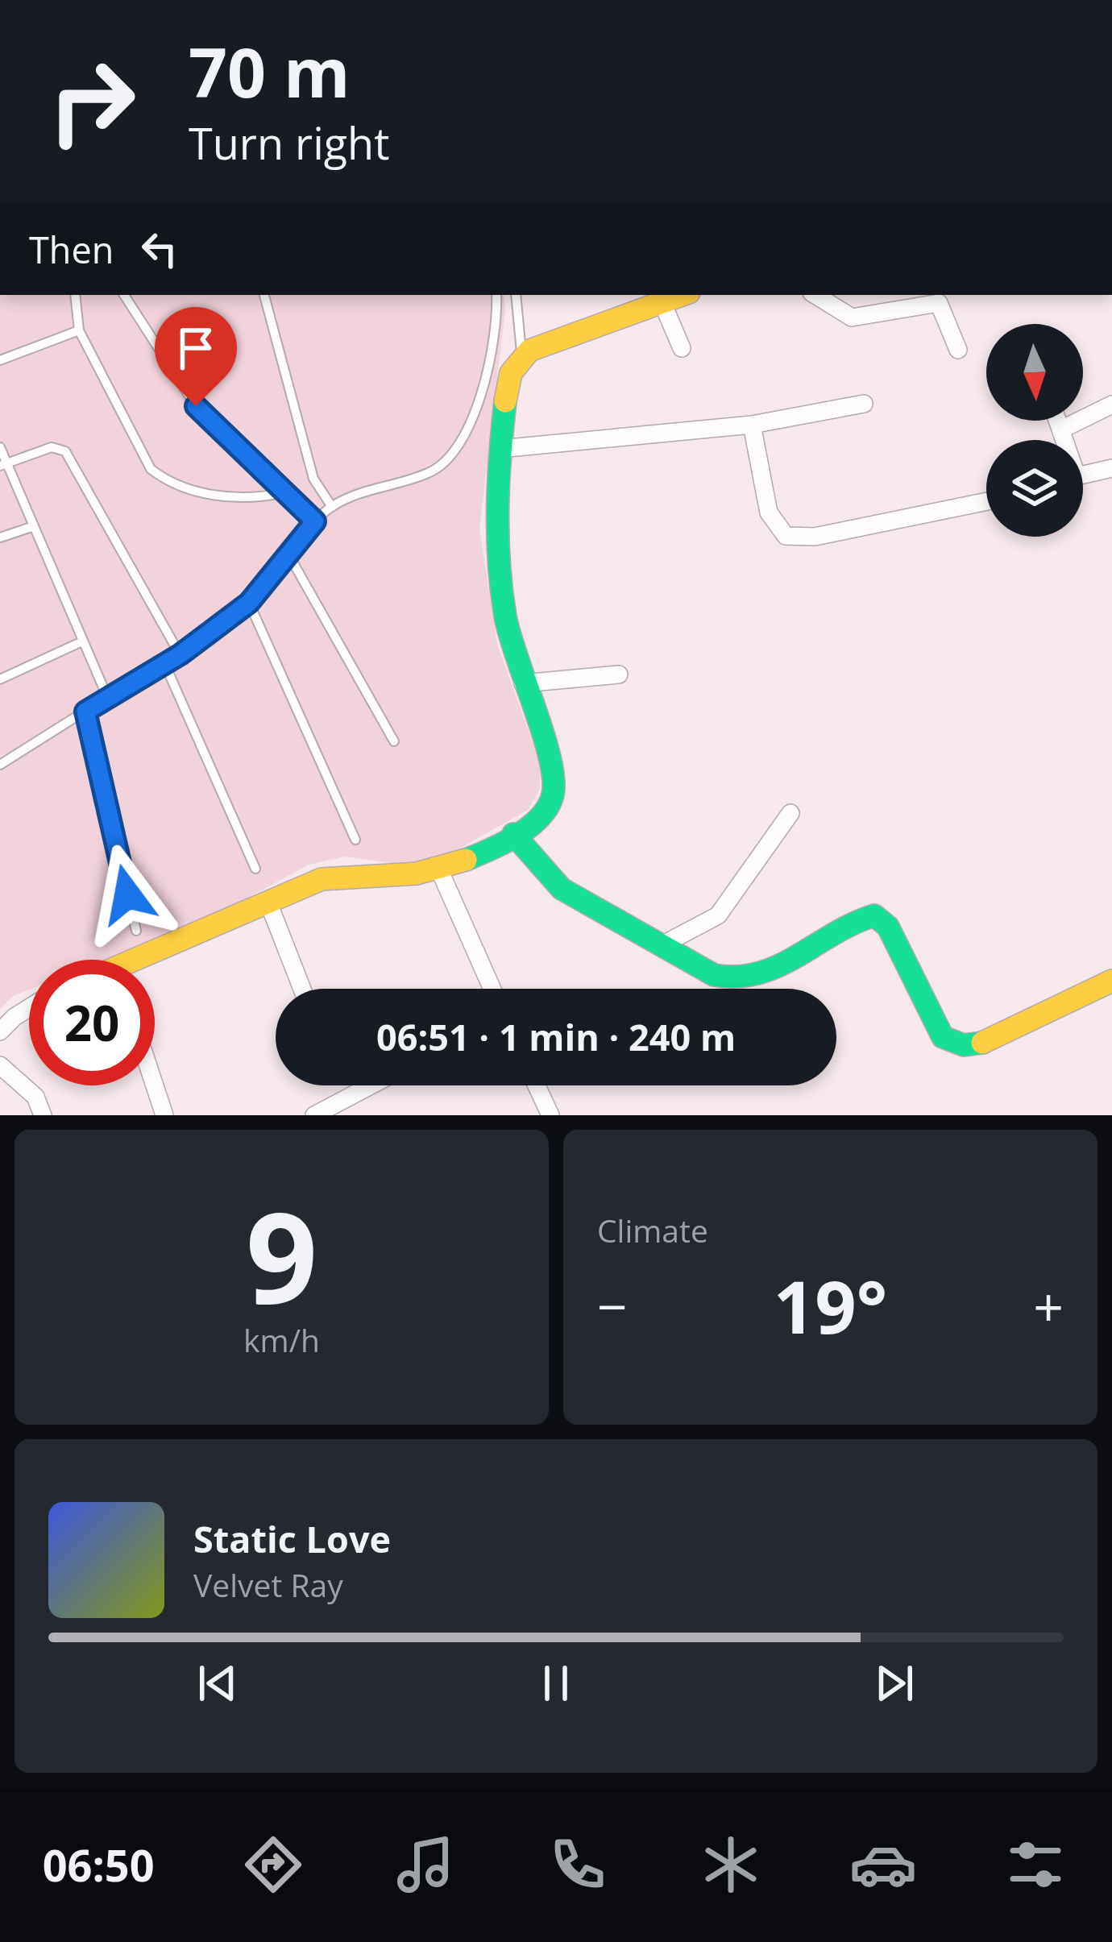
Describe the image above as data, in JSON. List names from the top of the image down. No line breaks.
{"north":"bottom","page":{"turn":["70 m","Turn right"],"then":"Then","limit":"20","trip":"06:51 · 1 min · 240 m","tile":[["9","km/h"],"Climate"],"heat":["−","19°","+"],"song":["Static Love","Velvet Ray"],"tabs":"06:50"}}
